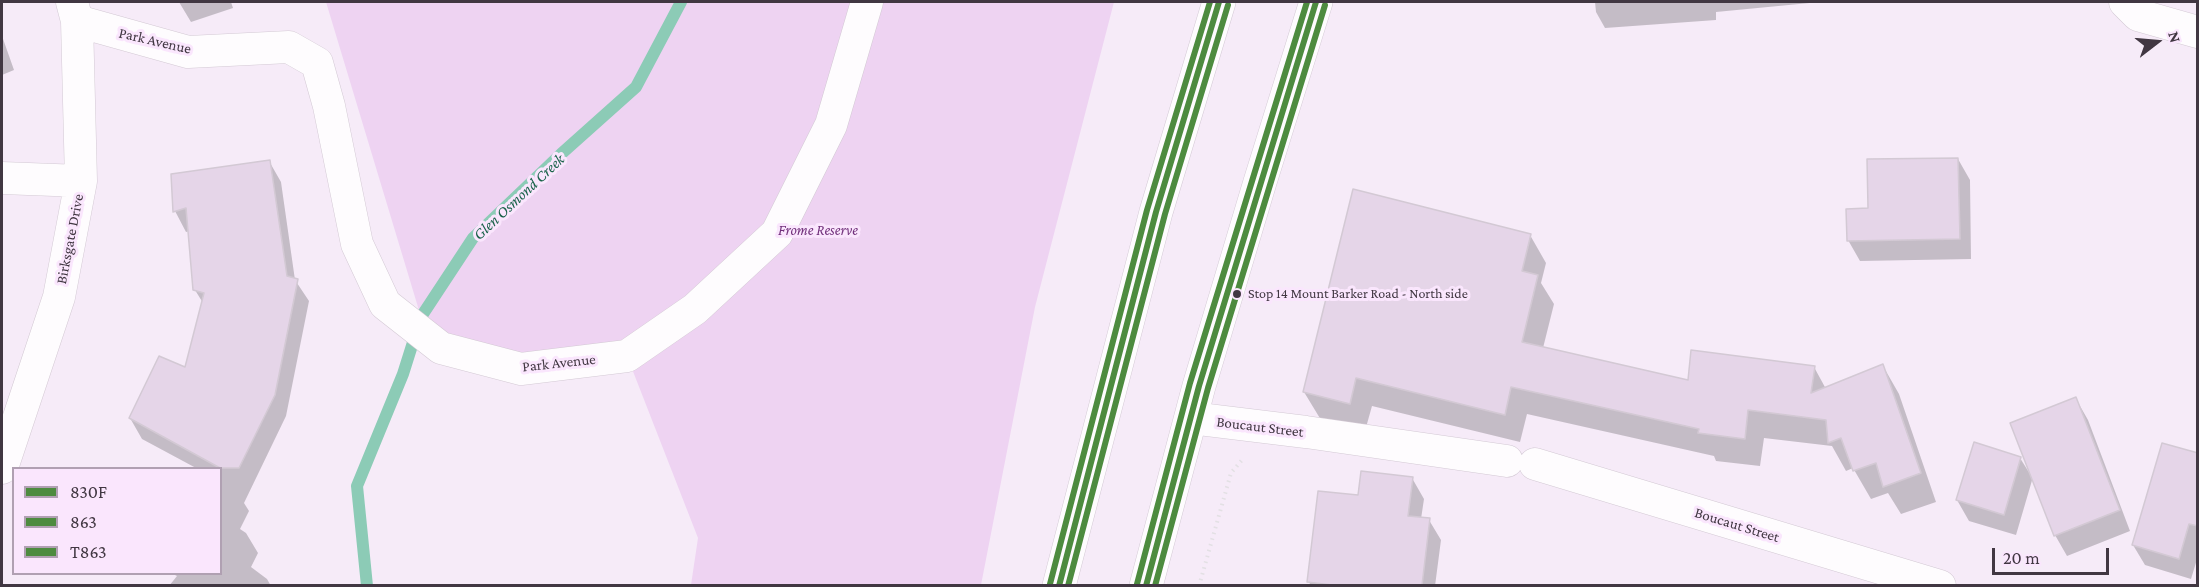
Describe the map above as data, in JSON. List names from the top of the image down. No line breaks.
{"streets":{"street":["Park Avenue","Birksgate Drive","Boucaut Street"]},"crossings":[["Park Avenue","Birksgate Drive"]],"water":["Glen Osmond Creek"],"parks":["Frome Reserve"],"places":["Stop 14 Mount Barker Road - North side"],"lines":["transit line 830F","transit line T863","transit line 863"],"legend":["830F","863","T863"],"scale_bar":"20 m","north":"right"}
